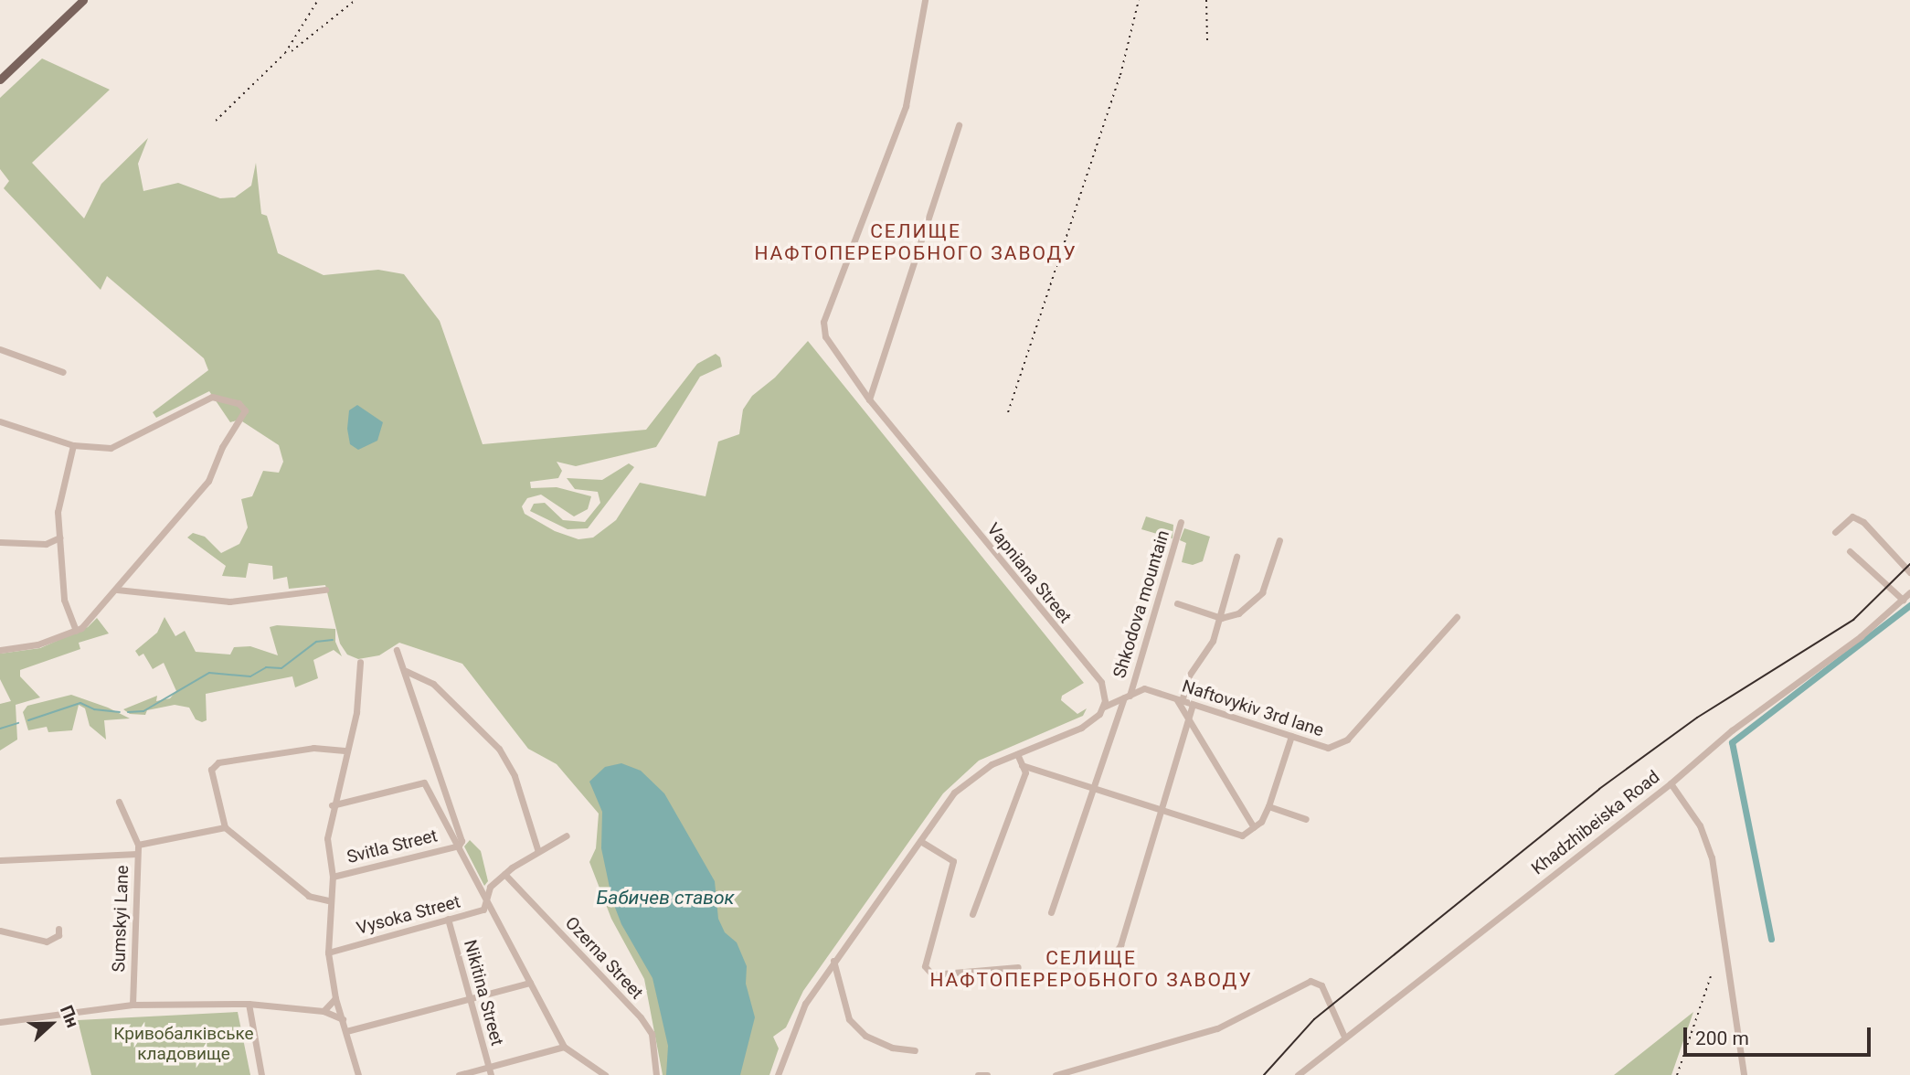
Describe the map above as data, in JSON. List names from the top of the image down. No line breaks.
{"streets":{"street":["Vapniana Street","Shkodova mountain","Naftovykiv 3rd lane","Khadzhibeiska Road","Svitla Street","Vysoka Street","Sumskyi Lane","Ozerna Street","Nikitina Street"]},"crossings":[["Vapniana Street","Naftovykiv 3rd lane"],["Shkodova mountain","Naftovykiv 3rd lane"],["Vysoka Street","Nikitina Street"]],"districts":["СЕЛИЩЕ НАФТОПЕРЕРОБНОГО ЗАВОДУ","СЕЛИЩЕ НАФТОПЕРЕРОБНОГО ЗАВОДУ"],"water":["Бабичев ставок"],"parks":["Кривобалківське кладовище"],"scale_bar":"200 m","north":"right"}
